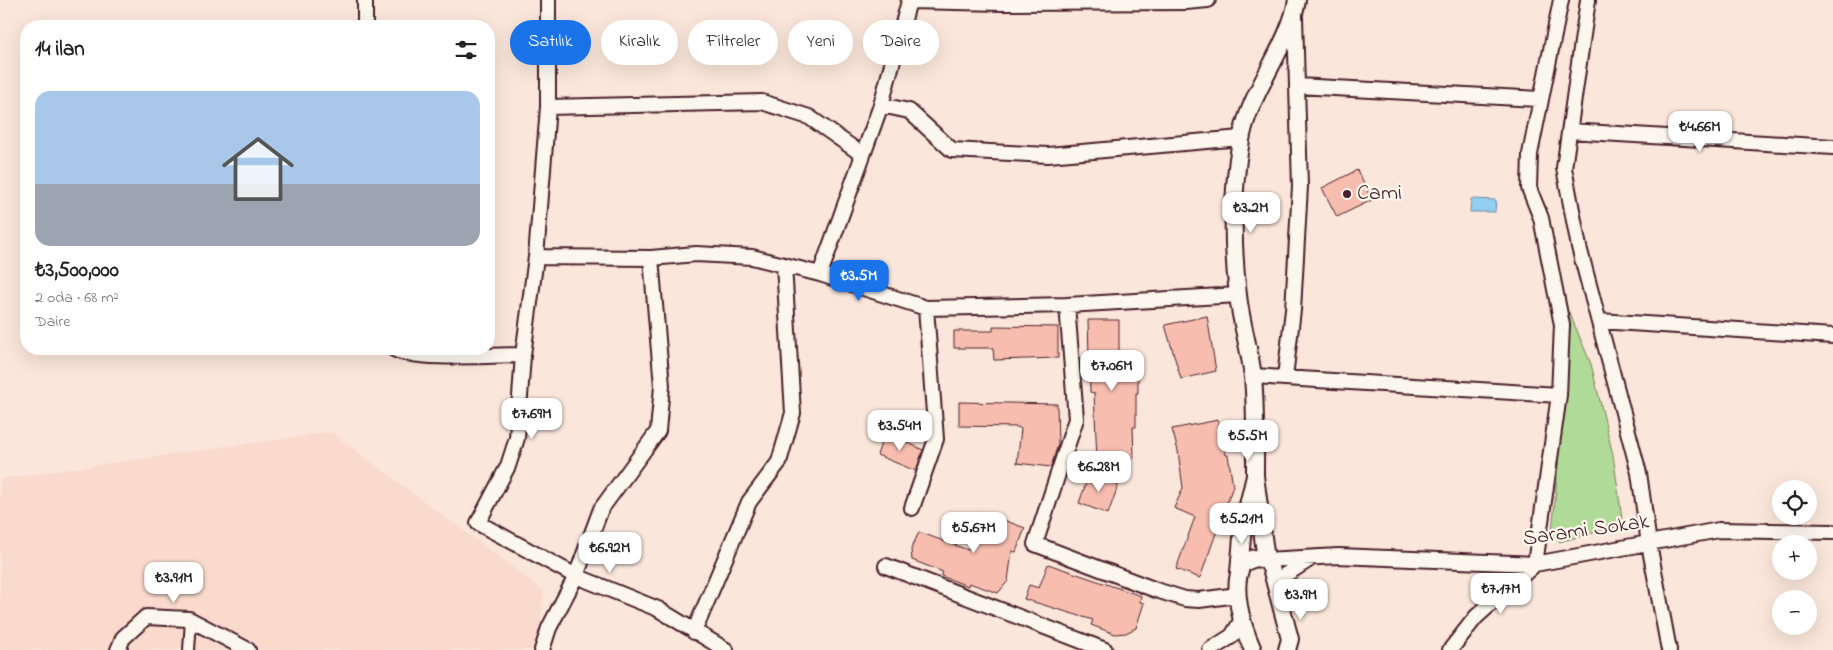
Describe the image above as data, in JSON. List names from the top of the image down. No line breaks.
{"streets":{"street":["Sarami Sokak"]},"places":["Cami"],"page":{"chip":["Satılık","Kiralık","Filtreler","Yeni","Daire"],"heading":"14 ilan","list":[{"name":"₺3,500,000","note":"2 oda · 68 m² · Daire"}],"price":["₺4.66M","₺3.2M","₺3.5M","₺7.06M","₺7.69M","₺3.54M","₺5.5M","₺6.28M","₺5.21M","₺5.67M","₺6.92M","₺3.91M","₺7.17M","₺3.9M"],"map_buttons":["+","−"]}}
